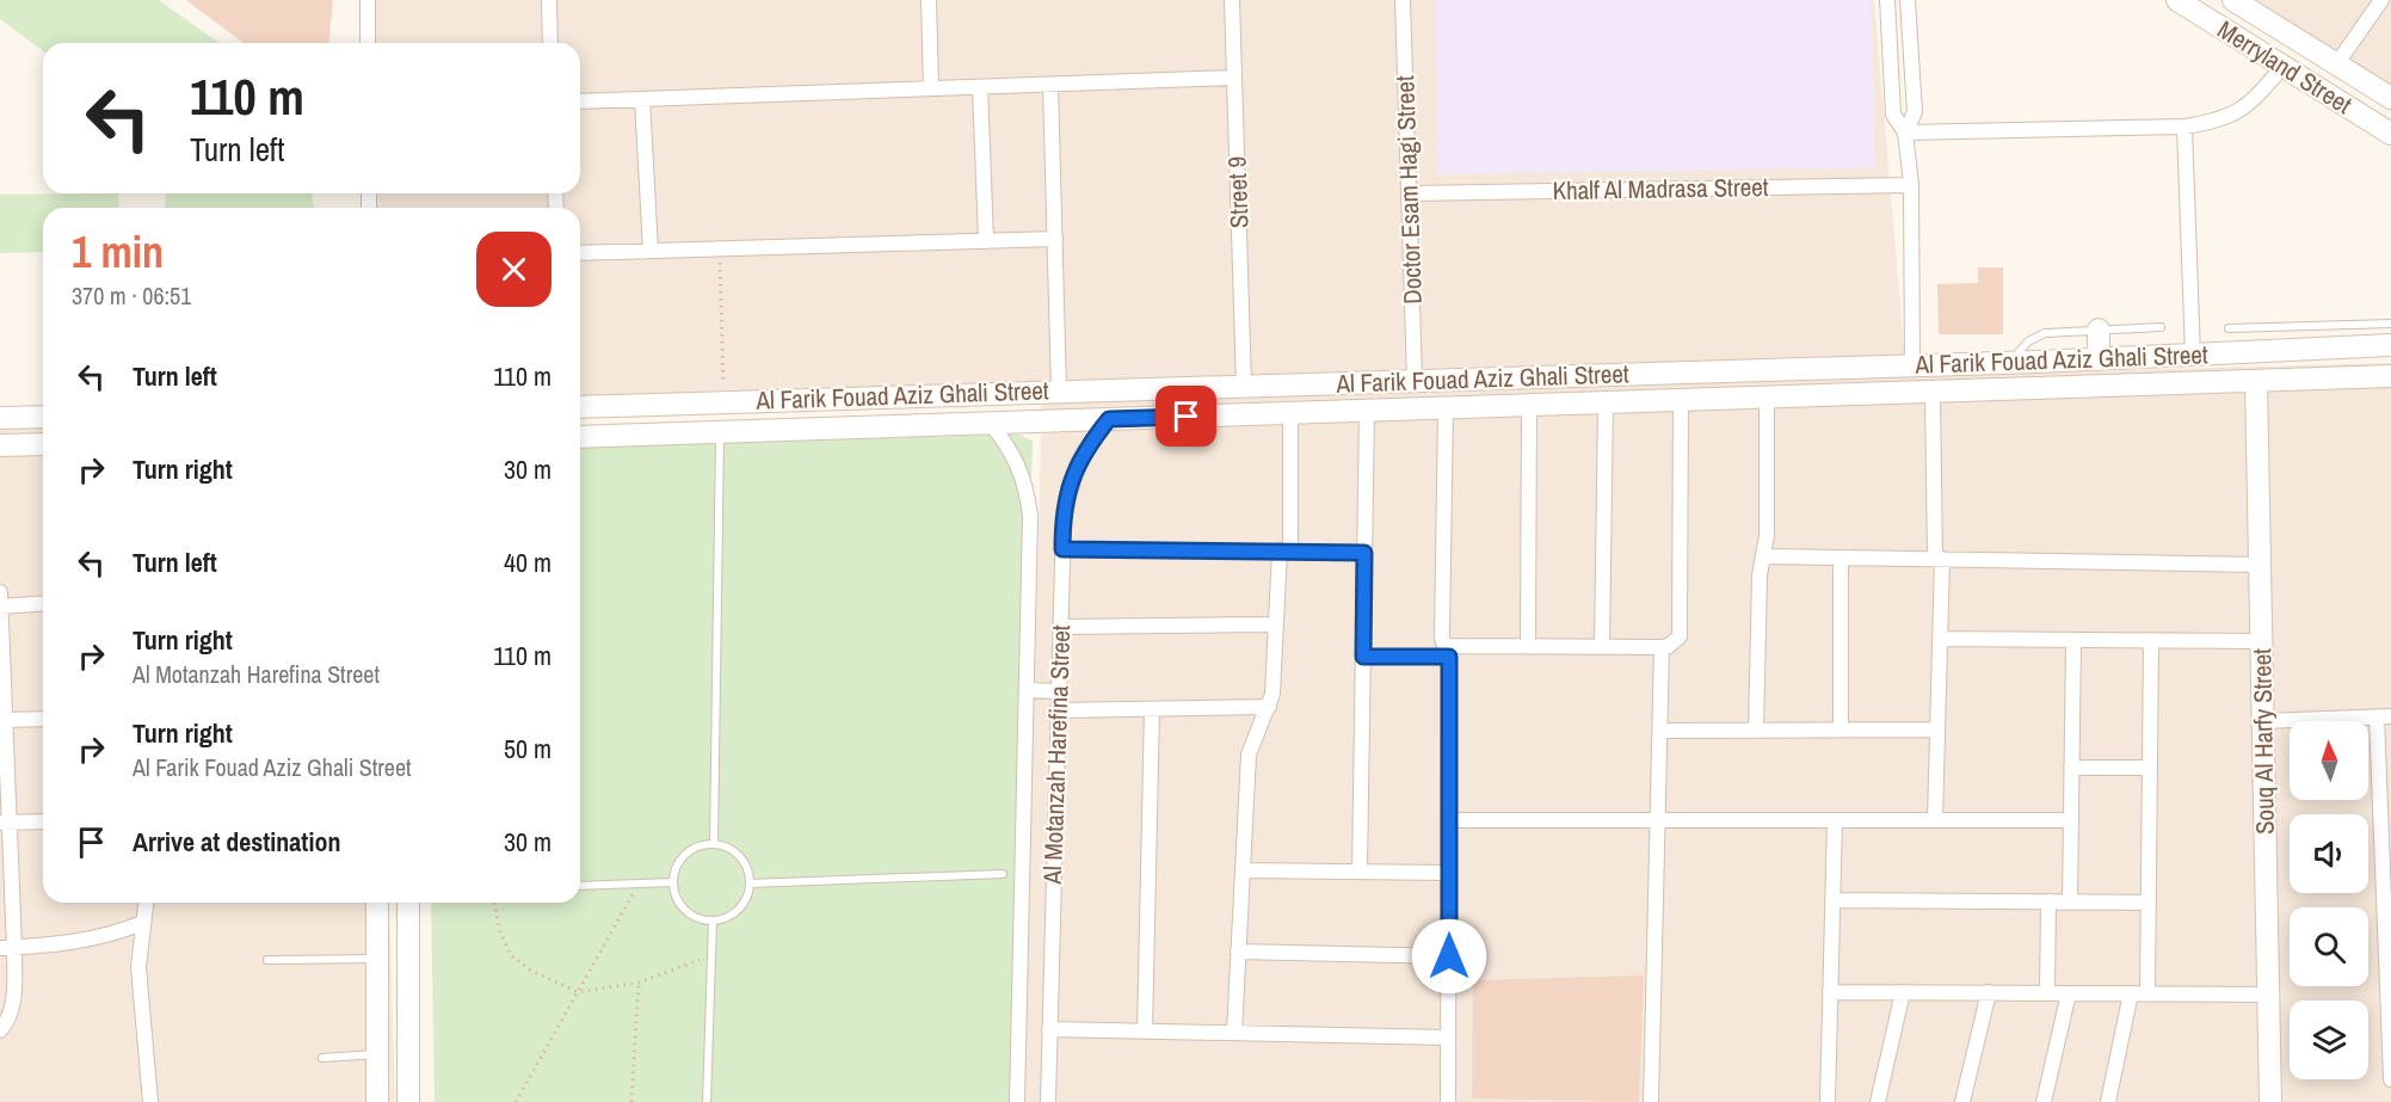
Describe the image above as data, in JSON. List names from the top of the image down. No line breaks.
{"streets":{"street":["Merryland Street","Khalf Al Madrasa Street","Doctor Esam Hagi Street","Street 9","Al Farik Fouad Aziz Ghali Street","Souq Al Harfy Street","Al Motanzah Harefina Street"]},"crossings":[["Khalf Al Madrasa Street","Doctor Esam Hagi Street"],["Doctor Esam Hagi Street","Al Farik Fouad Aziz Ghali Street"],["Street 9","Al Farik Fouad Aziz Ghali Street"],["Al Farik Fouad Aziz Ghali Street","Souq Al Harfy Street"],["Al Farik Fouad Aziz Ghali Street","Al Motanzah Harefina Street"]],"north":"top","page":{"turn":["110 m","Turn left"],"heading":["1 min","370 m · 06:51"],"list":[{"name":"Turn left","value":"110 m"},{"name":"Turn right","value":"30 m"},{"name":"Turn left","value":"40 m"},{"name":"Turn right","note":"Al Motanzah Harefina Street","value":"110 m"},{"name":"Turn right","note":"Al Farik Fouad Aziz Ghali Street","value":"50 m"},{"name":"Arrive at destination","value":"30 m"}]}}
